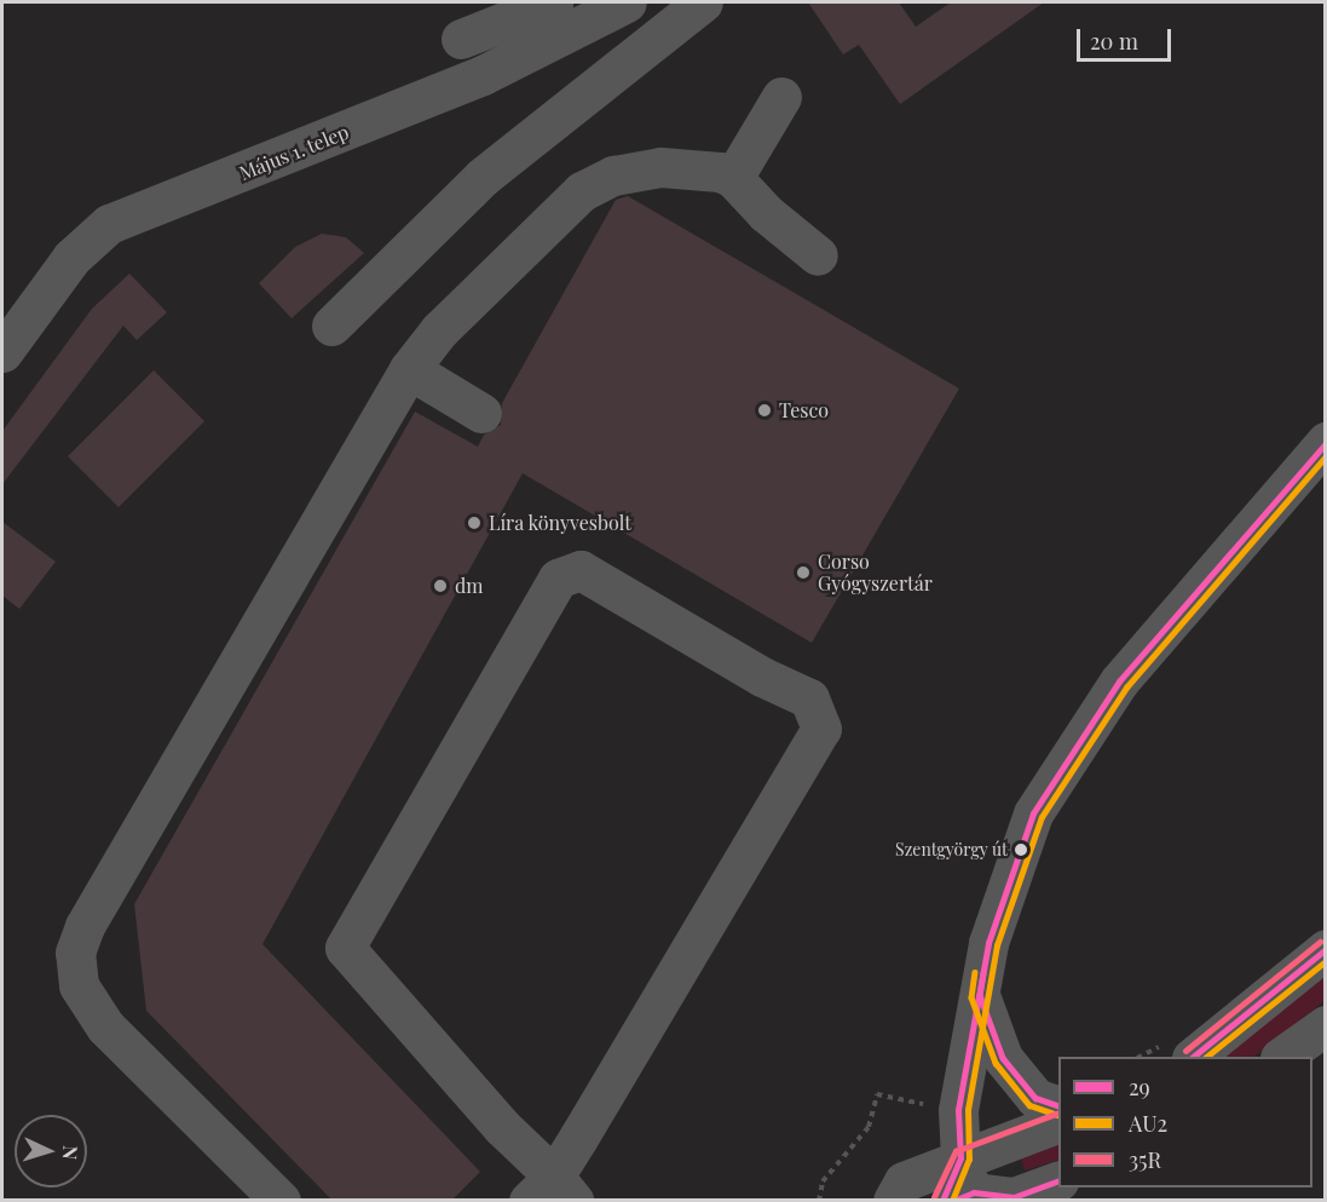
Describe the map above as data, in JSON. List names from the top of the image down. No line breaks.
{"streets":{"street":["Május 1. telep"]},"places":["Tesco","Líra könyvesbolt","Corso Gyógyszertár","dm","Szentgyörgy út"],"lines":["transit line 29","transit line AU2","transit line 35R"],"legend":["29","AU2","35R"],"scale_bar":"20 m","north":"right"}
